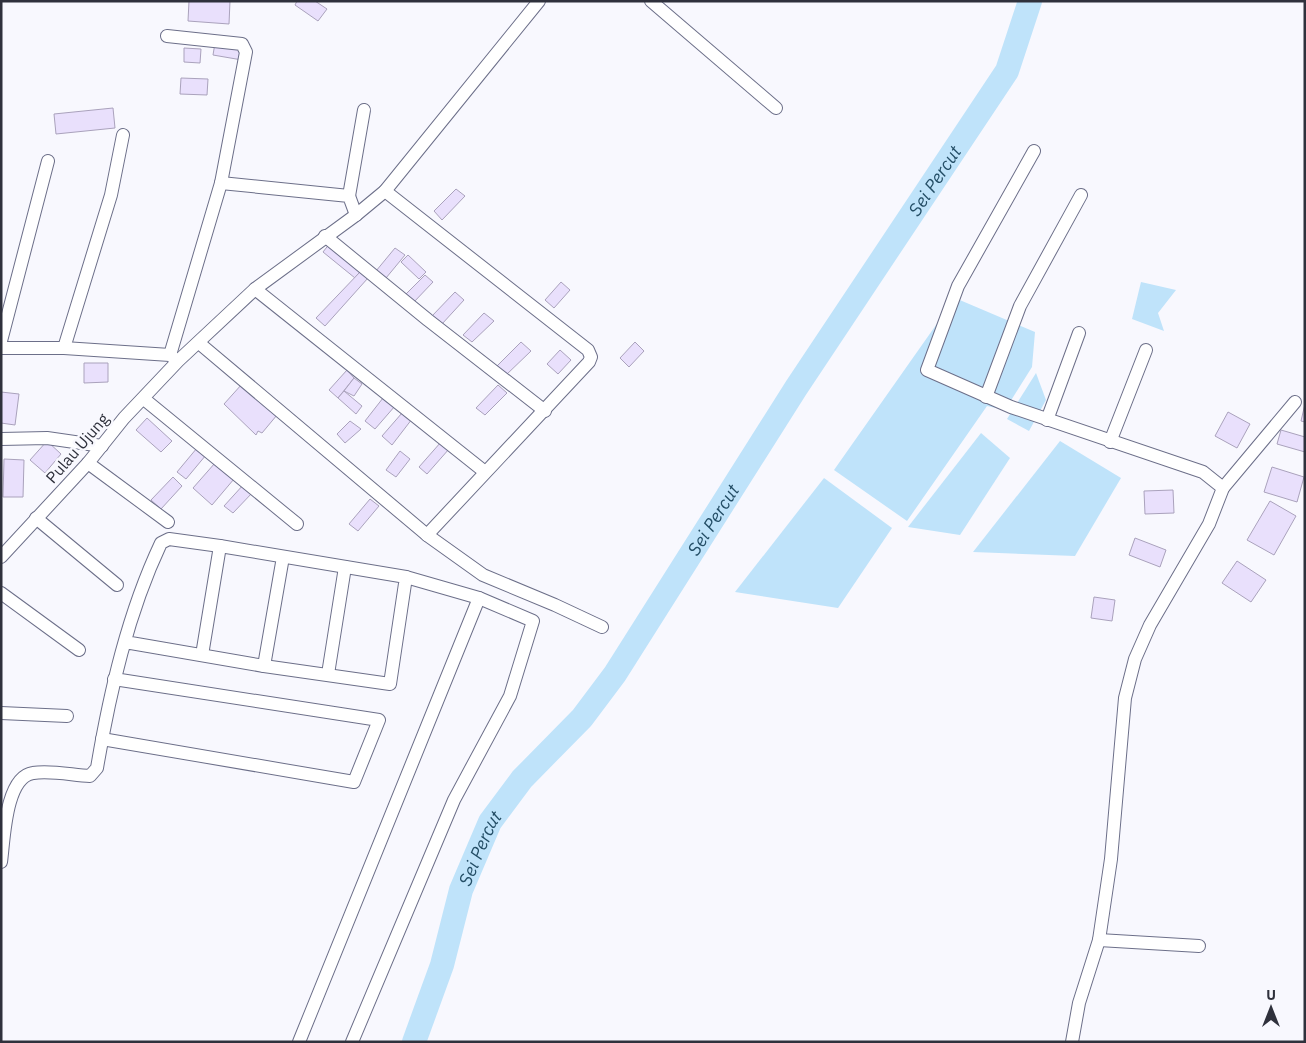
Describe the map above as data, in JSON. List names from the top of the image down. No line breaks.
{"streets":{"street":["Pulau Ujung"]},"water":["Sei Percut"],"north":"top"}
